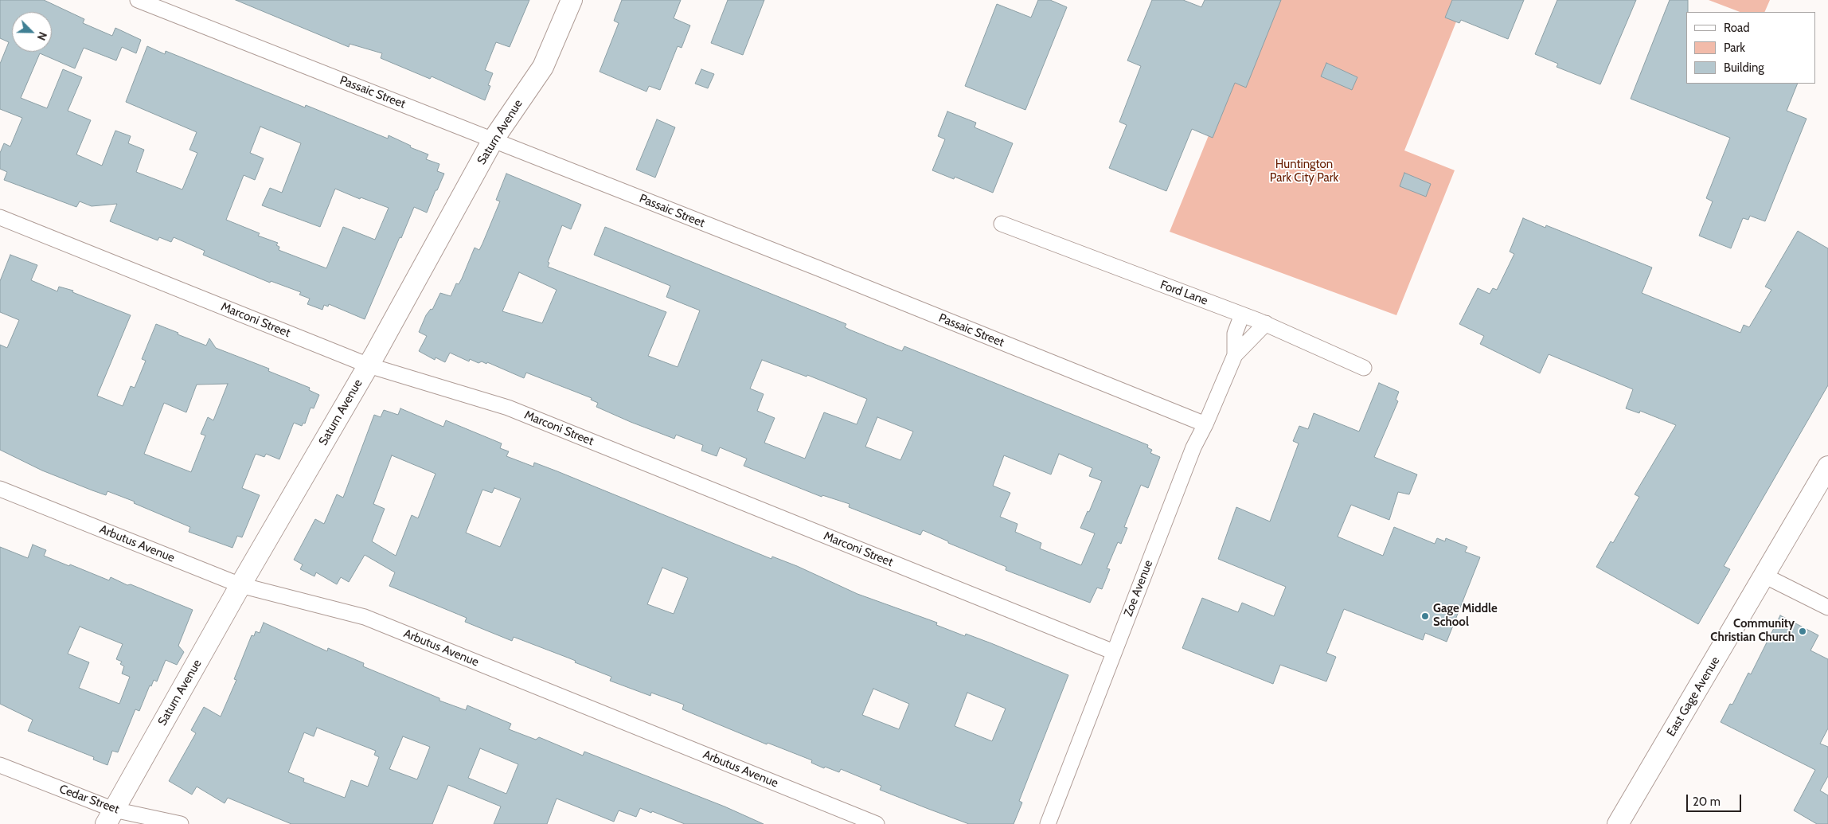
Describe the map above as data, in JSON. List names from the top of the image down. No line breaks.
{"streets":{"street":["Passaic Street","Saturn Avenue","Ford Lane","Marconi Street","Arbutus Avenue","Zoe Avenue","East Gage Avenue","Cedar Street"]},"crossings":[["Passaic Street","Saturn Avenue"],["Passaic Street","Zoe Avenue"],["Saturn Avenue","Marconi Street"],["Saturn Avenue","Arbutus Avenue"],["Saturn Avenue","Cedar Street"],["Ford Lane","Zoe Avenue"],["Marconi Street","Zoe Avenue"]],"parks":["Huntington Park City Park"],"places":["Gage Middle School","Community Christian Church"],"legend":["Road","Park","Building"],"scale_bar":"20 m","north":"bottom right"}
